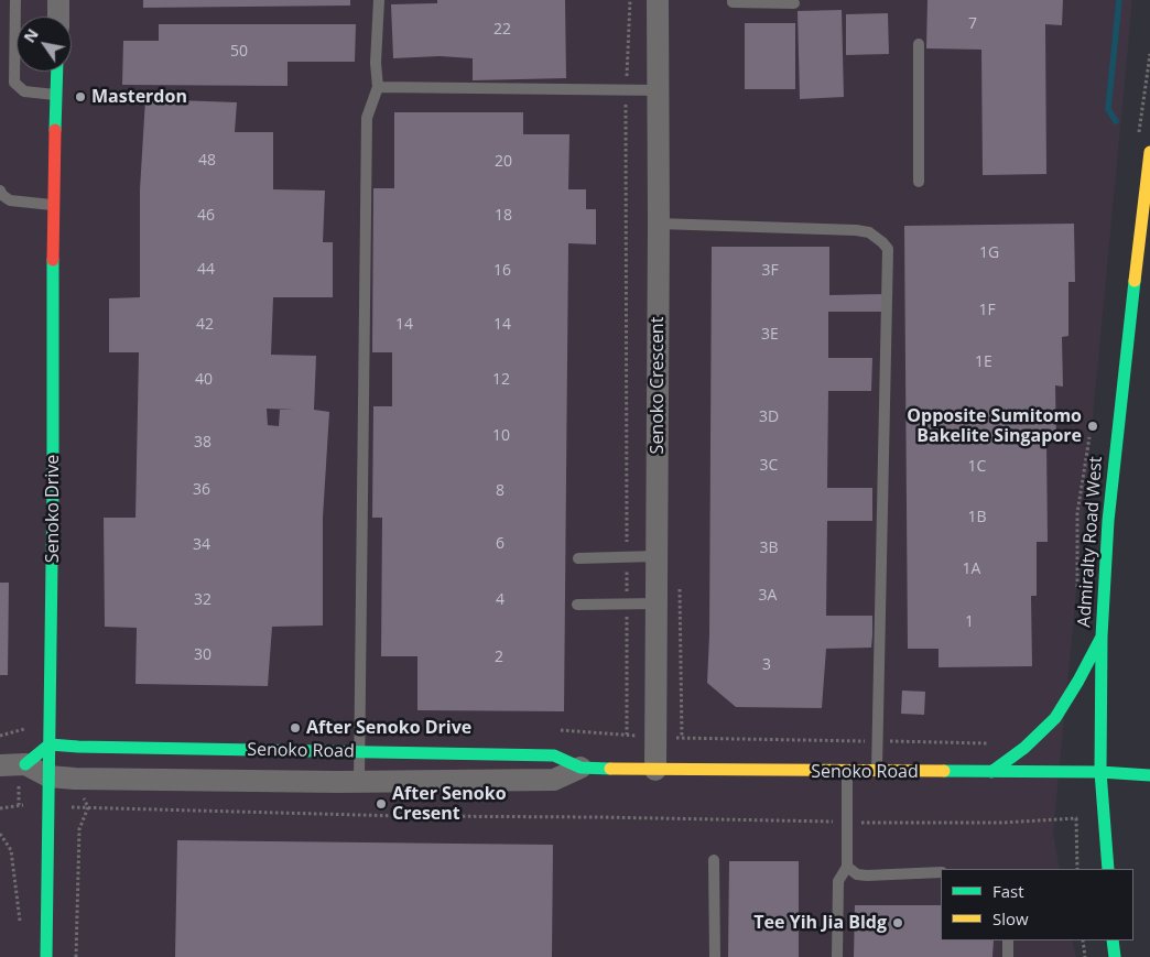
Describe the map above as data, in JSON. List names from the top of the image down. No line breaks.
{"streets":{"street":["Senoko Crescent","Senoko Drive","Admiralty Road West","Senoko Road"]},"crossings":[["Senoko Crescent","Senoko Road"],["Senoko Drive","Senoko Road"],["Admiralty Road West","Senoko Road"]],"places":["Masterdon","Opposite Sumitomo Bakelite Singapore","After Senoko Drive","After Senoko Cresent","Tee Yih Jia Bldg"],"house_numbers":["7","22","50","48","20","46","18","1G","44","16","3F","1F","42","14","14","3E","1E","40","12","3D","10","38","3C","1C","36","8","1B","6","34","3B","1A","3A","32","4","1","30","2","3"],"legend":["Fast","Slow"],"north":"top left"}
